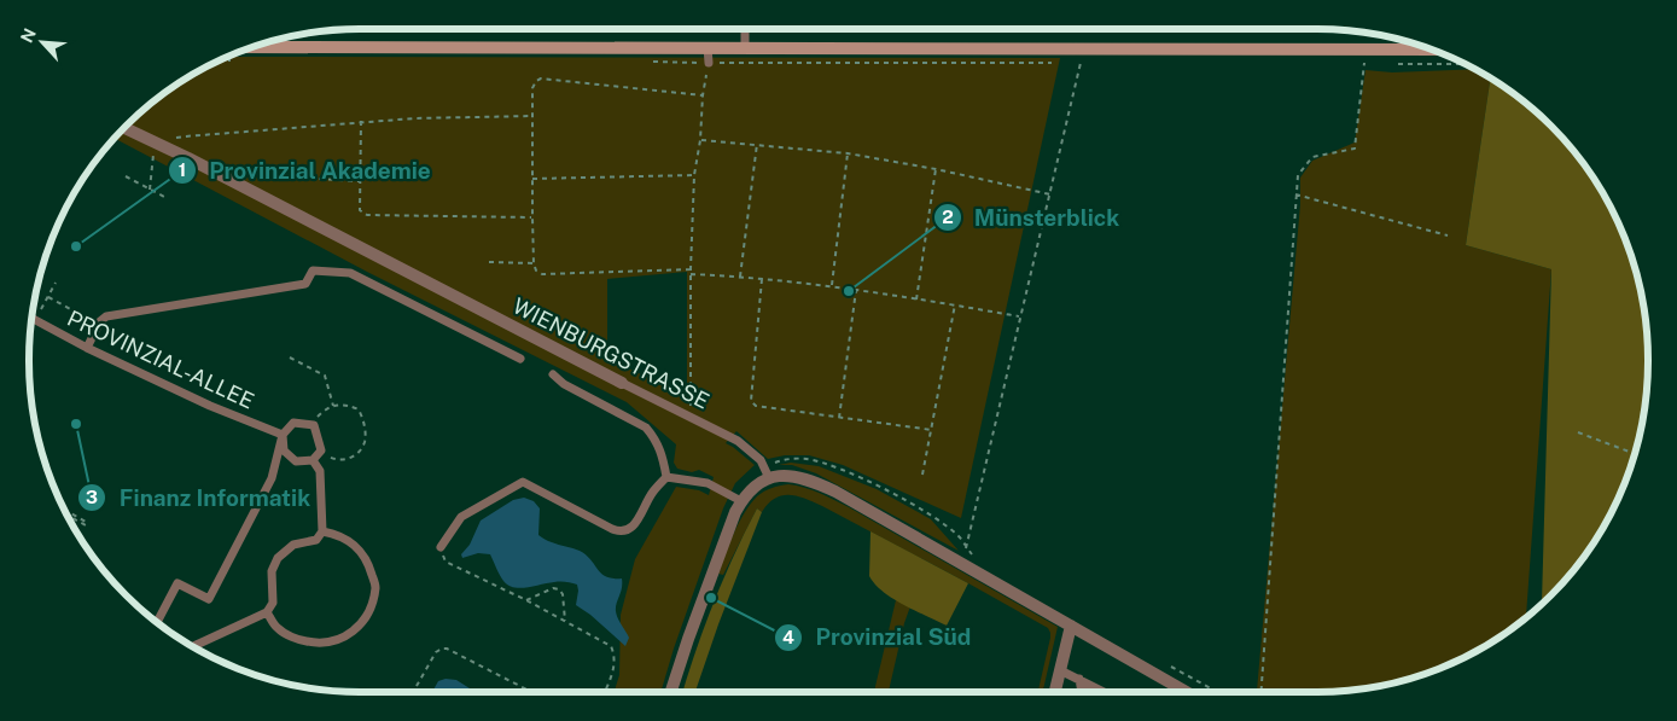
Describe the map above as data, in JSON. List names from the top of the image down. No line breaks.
{"streets":{"street":["WIENBURGSTRASSE"],"lane":["PROVINZIAL-ALLEE"]},"places":["Provinzial Akademie","Münsterblick","Finanz Informatik","Provinzial Süd"],"north":"top left"}
